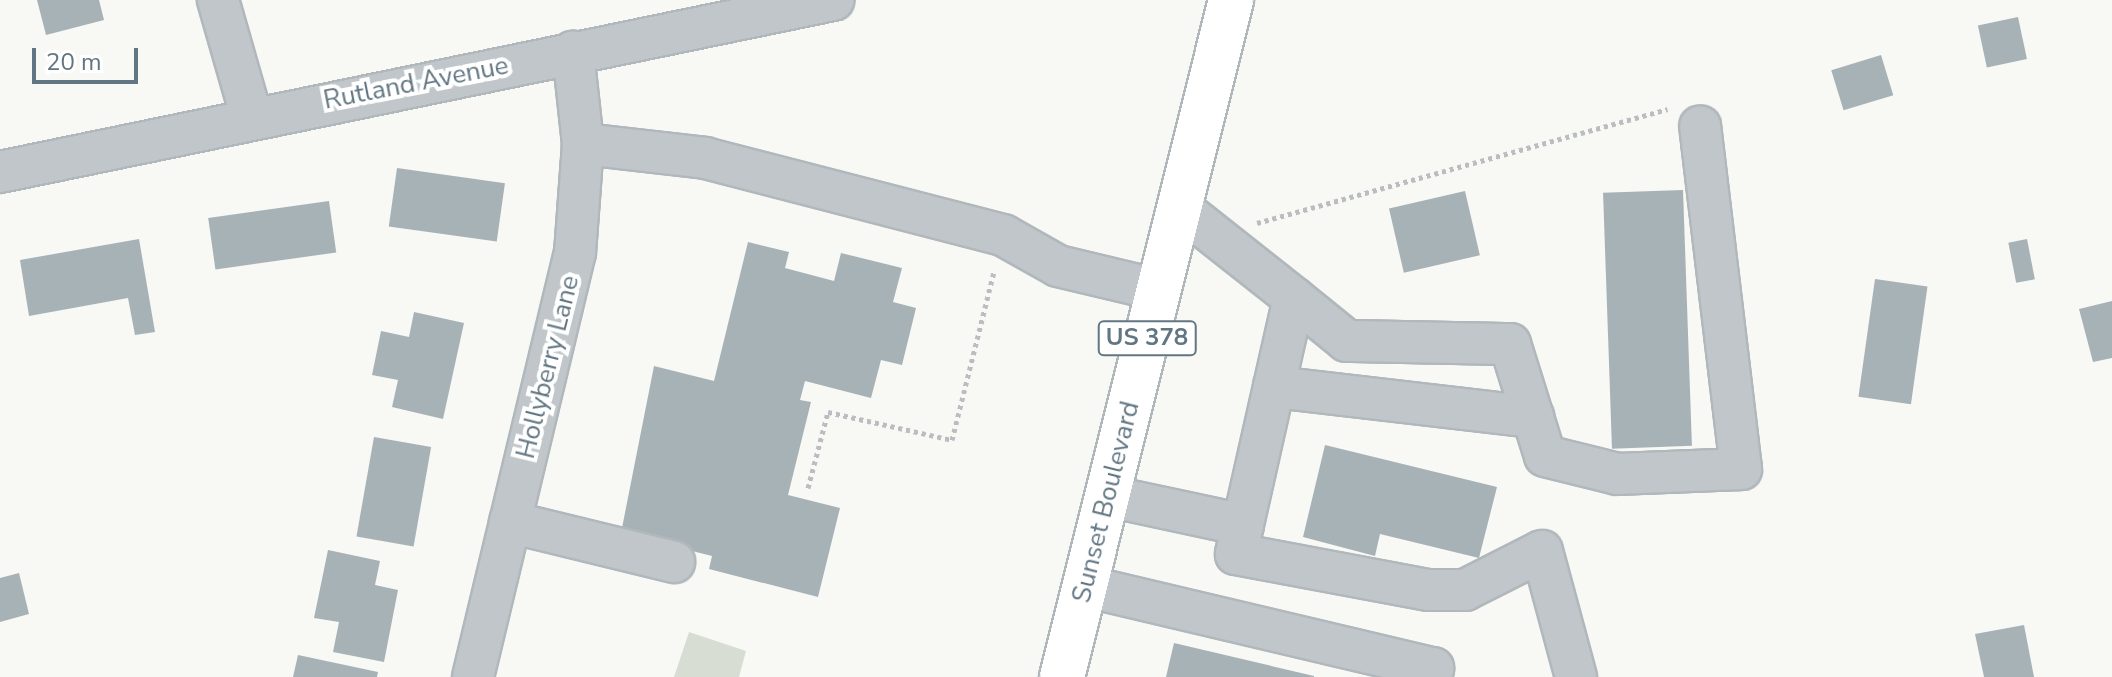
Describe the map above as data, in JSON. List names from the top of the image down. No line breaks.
{"streets":{"main road":["US 378","Sunset Boulevard"],"street":["Rutland Avenue","Hollyberry Lane"]},"crossings":[["Rutland Avenue","Hollyberry Lane"]],"scale_bar":"20 m"}
